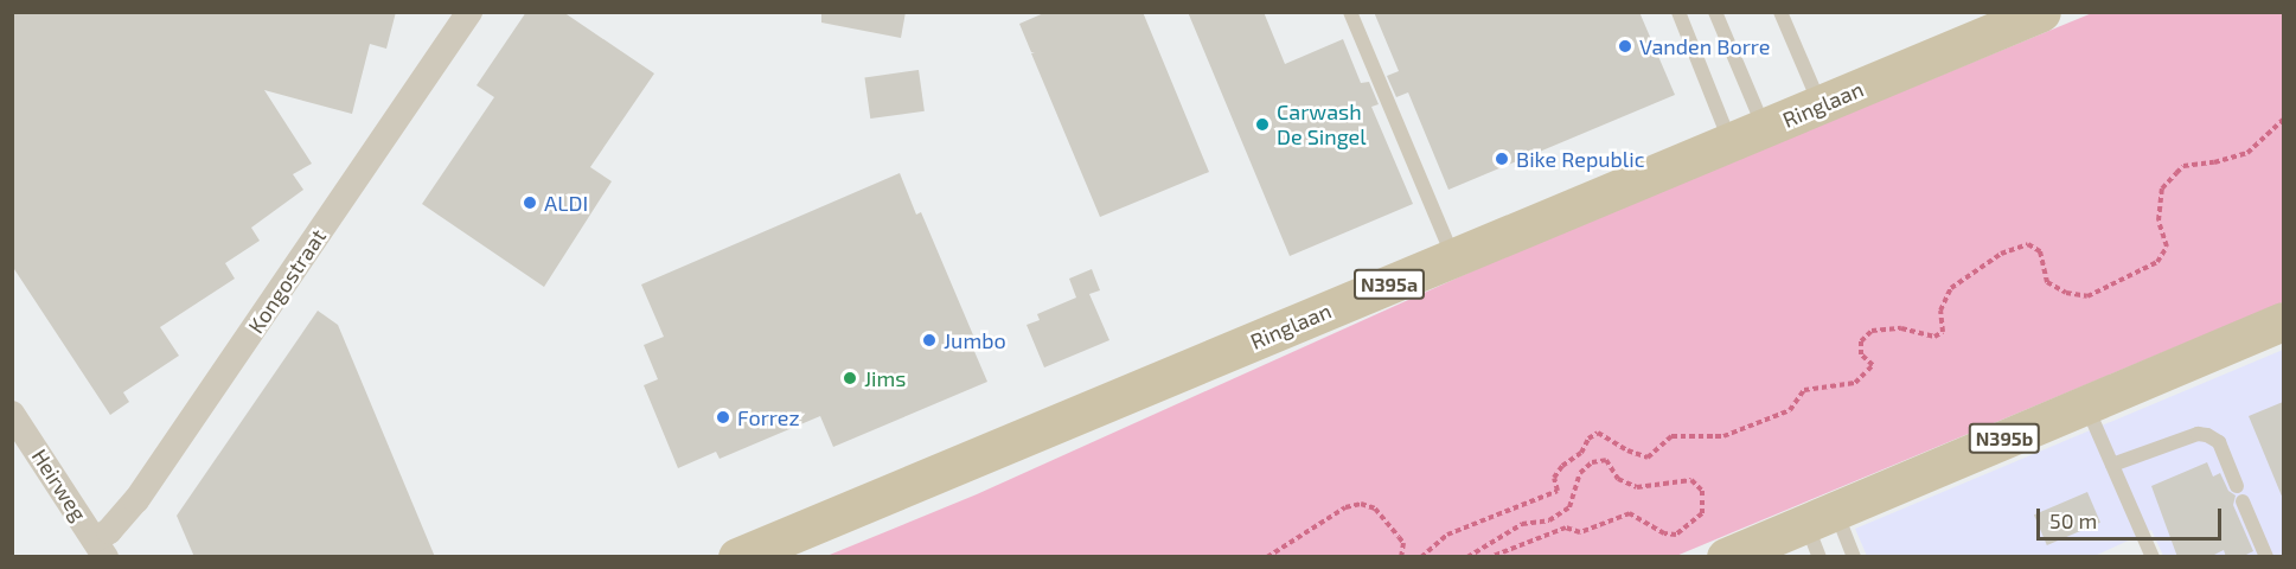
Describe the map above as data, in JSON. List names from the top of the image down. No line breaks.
{"streets":{"main road":["Ringlaan","N395a","N395b"],"street":["Kongostraat","Heirweg"]},"crossings":[["Kongostraat","Heirweg"]],"places":["Vanden Borre","Carwash De Singel","Bike Republic","ALDI","Jumbo","Jims","Forrez"],"scale_bar":"50 m"}
